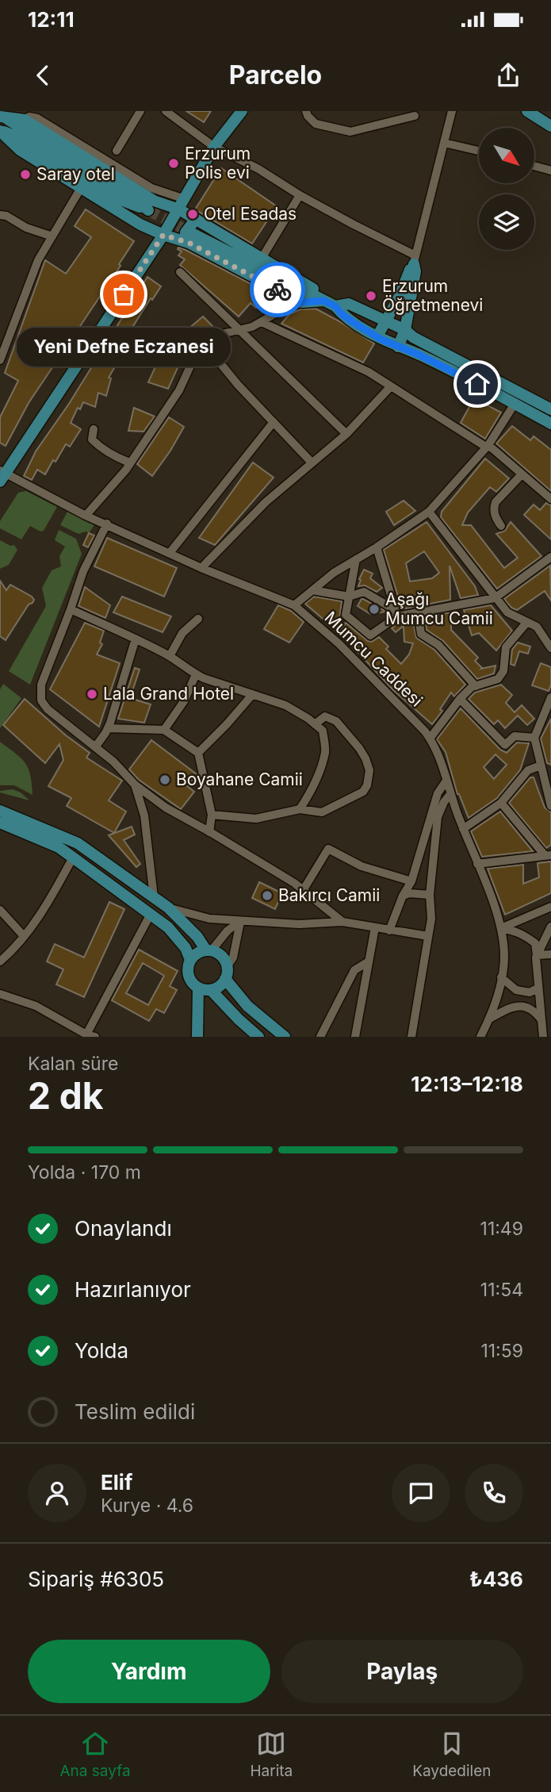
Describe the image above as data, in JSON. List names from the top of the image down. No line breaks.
{"streets":{"street":["Mumcu Caddesi"]},"places":["Erzurum Polis evi","Saray otel","Otel Esadas","Yeni Defne Eczanesi","Erzurum Öğretmenevi","Aşağı Mumcu Camii","Lala Grand Hotel","Boyahane Camii","Bakırcı Camii"],"north":"bottom right","page":{"status":"12:11","header":"Parcelo","bubble":"Yeni Defne Eczanesi","heading":["2 dk","Kalan süre","12:13–12:18"],"panel":["Elif","Kurye · 4.6","Sipariş #6305","₺436"],"bar":"Yolda · 170 m","list":[["Onaylandı","11:49"],["Hazırlanıyor","11:54"],["Yolda","11:59"],"Teslim edildi"],"buttons":["Yardım","Paylaş"],"tabs":["Ana sayfa","Harita","Kaydedilen"]}}
